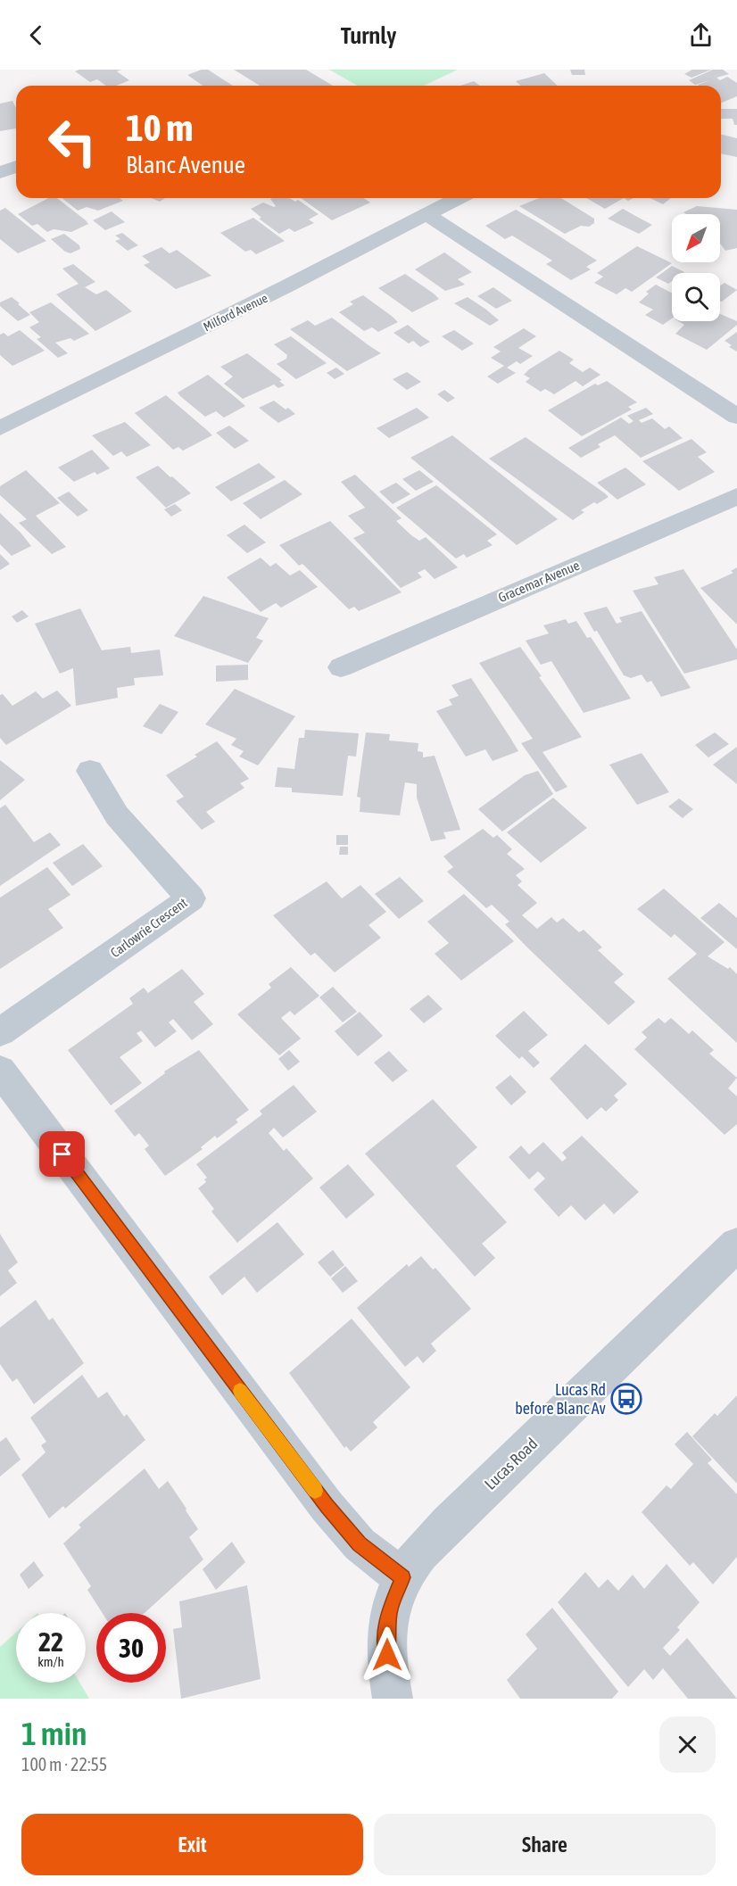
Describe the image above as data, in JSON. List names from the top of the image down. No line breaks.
{"streets":{"street":["Milford Avenue","Gracemar Avenue","Carlowrie Crescent","Lucas Road"]},"places":{"bus stop":["Lucas Rd before Blanc Av"]},"north":"bottom left","page":{"header":"Turnly","turn":["10 m","Blanc Avenue"],"speed":"22 km/h","limit":"30","heading":["1 min","100 m · 22:55"],"buttons":["Exit","Share"]}}
